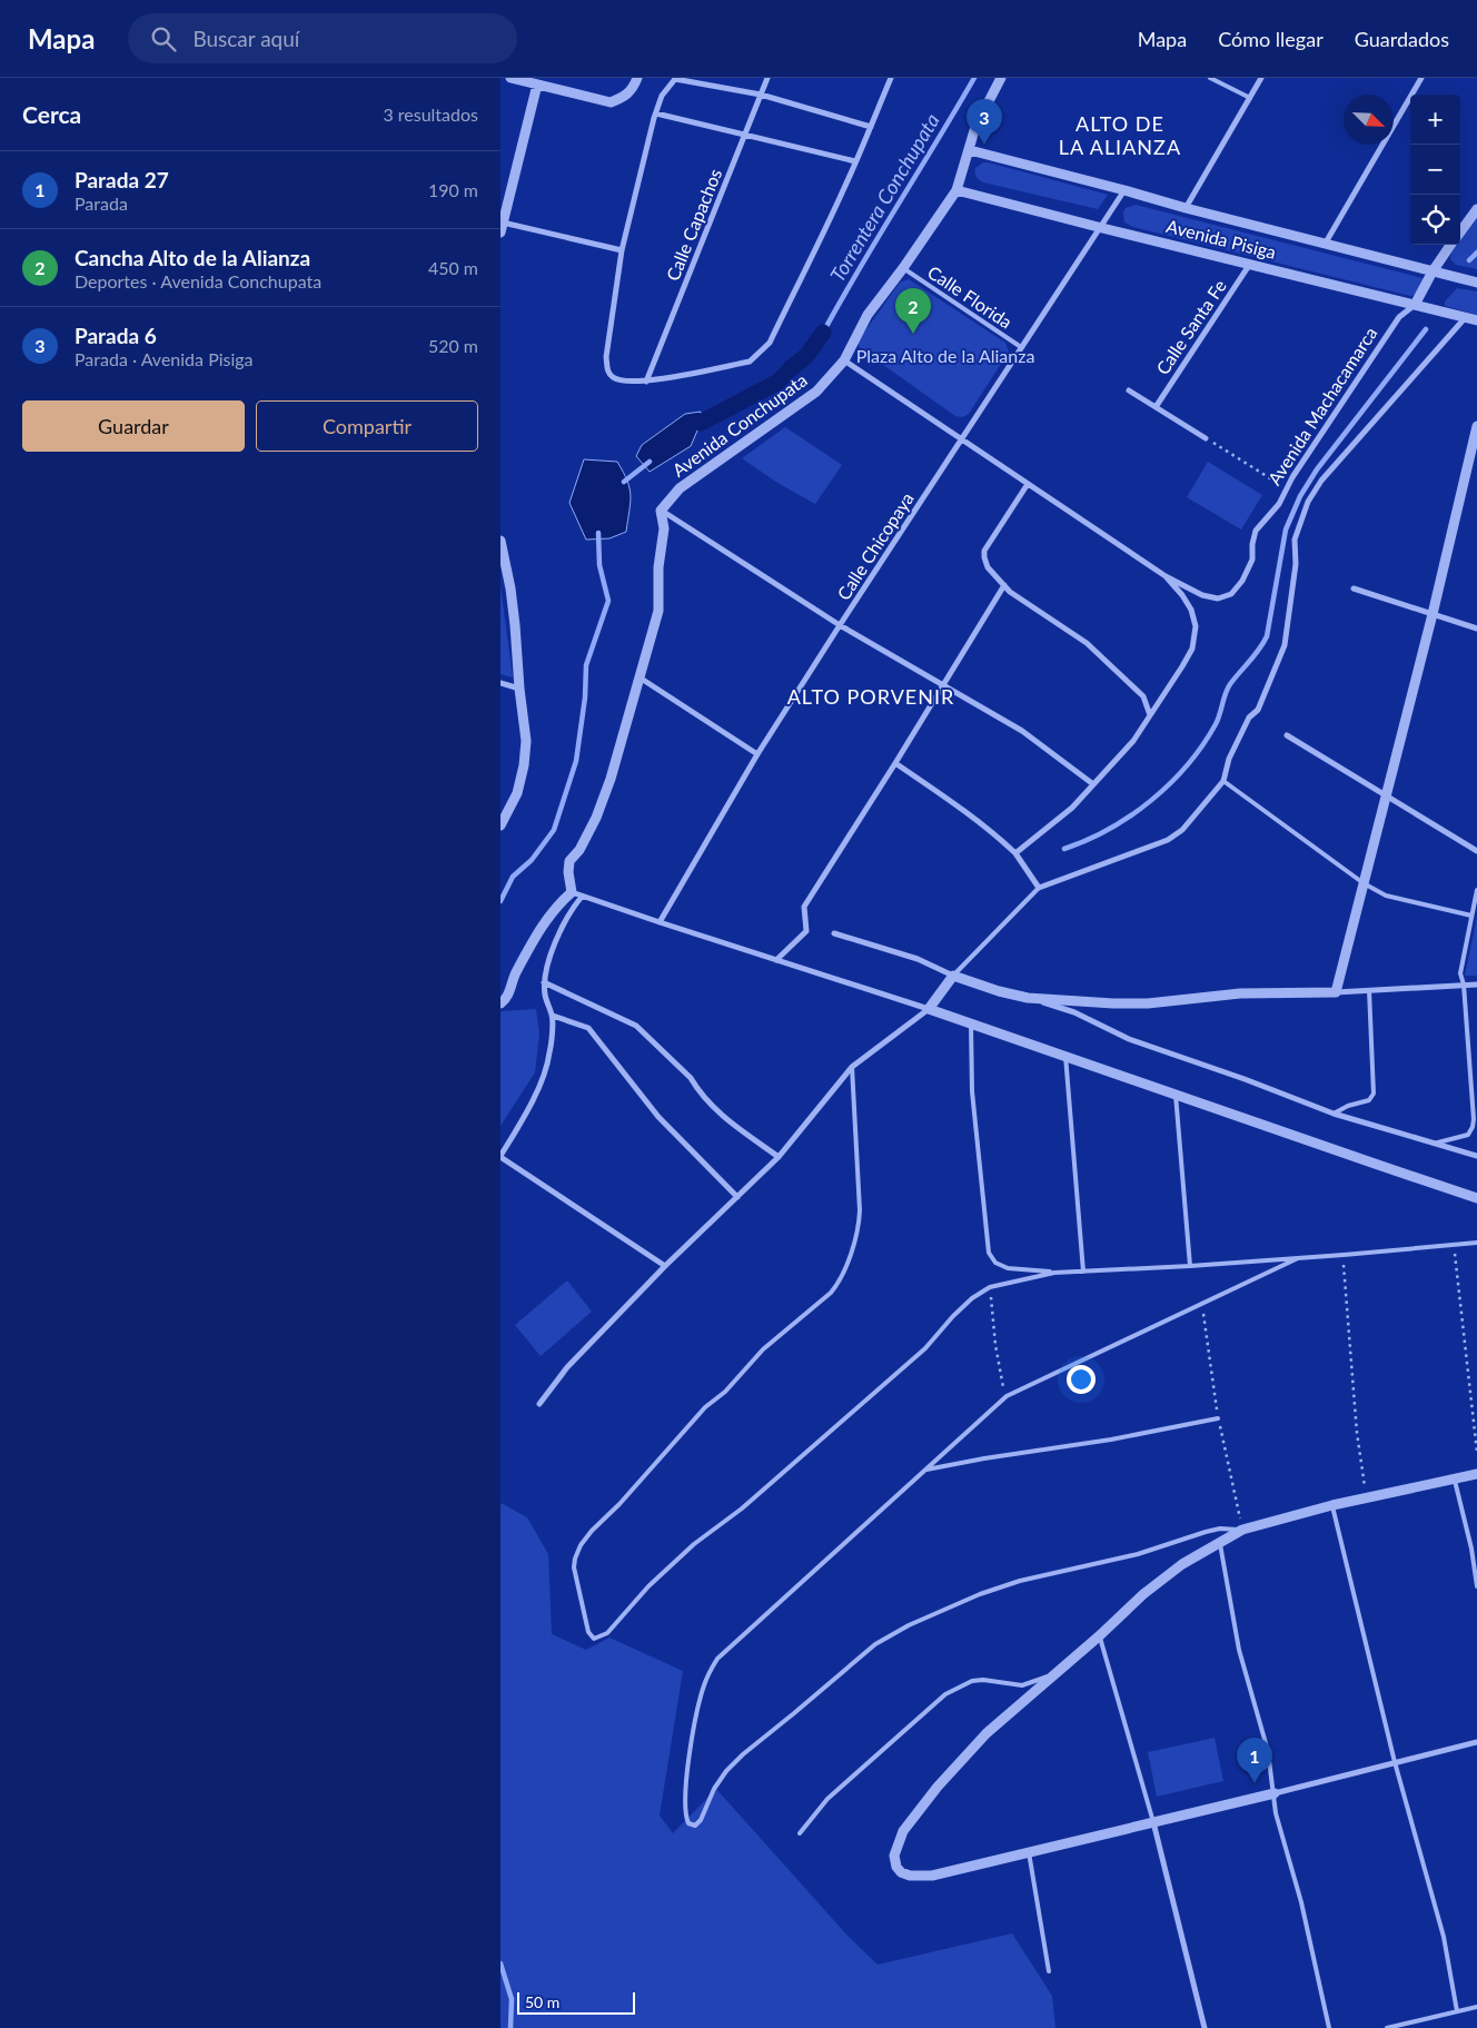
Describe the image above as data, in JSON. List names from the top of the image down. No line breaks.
{"streets":{"street":["Calle Capachos","Avenida Pisiga","Calle Santa Fe","Avenida Machacamarca","Avenida Conchupata","Calle Chicopaya"],"lane":["Calle Florida"]},"crossings":[["Avenida Pisiga","Calle Santa Fe"],["Avenida Pisiga","Avenida Machacamarca"],["Avenida Pisiga","Avenida Conchupata"],["Avenida Pisiga","Calle Chicopaya"],["Calle Florida","Avenida Conchupata"],["Calle Florida","Calle Chicopaya"]],"districts":["ALTO DE LA ALIANZA","ALTO PORVENIR"],"water":["Torrentera Conchupata"],"parks":["Plaza Alto de la Alianza"],"scale_bar":"50 m","north":"bottom right","page":{"header":"Mapa","search":"Buscar aquí","nav":["Mapa","Cómo llegar","Guardados"],"heading":["Cerca","3 resultados"],"map_buttons":["+","−"],"pins":["3","2","1"],"list":[{"mark":"1","name":"Parada 27","note":"Parada","value":"190 m"},{"mark":"2","name":"Cancha Alto de la Alianza","note":"Deportes · Avenida Conchupata","value":"450 m"},{"mark":"3","name":"Parada 6","note":"Parada · Avenida Pisiga","value":"520 m"}],"buttons":["Guardar","Compartir"],"scale":"50 m"}}
